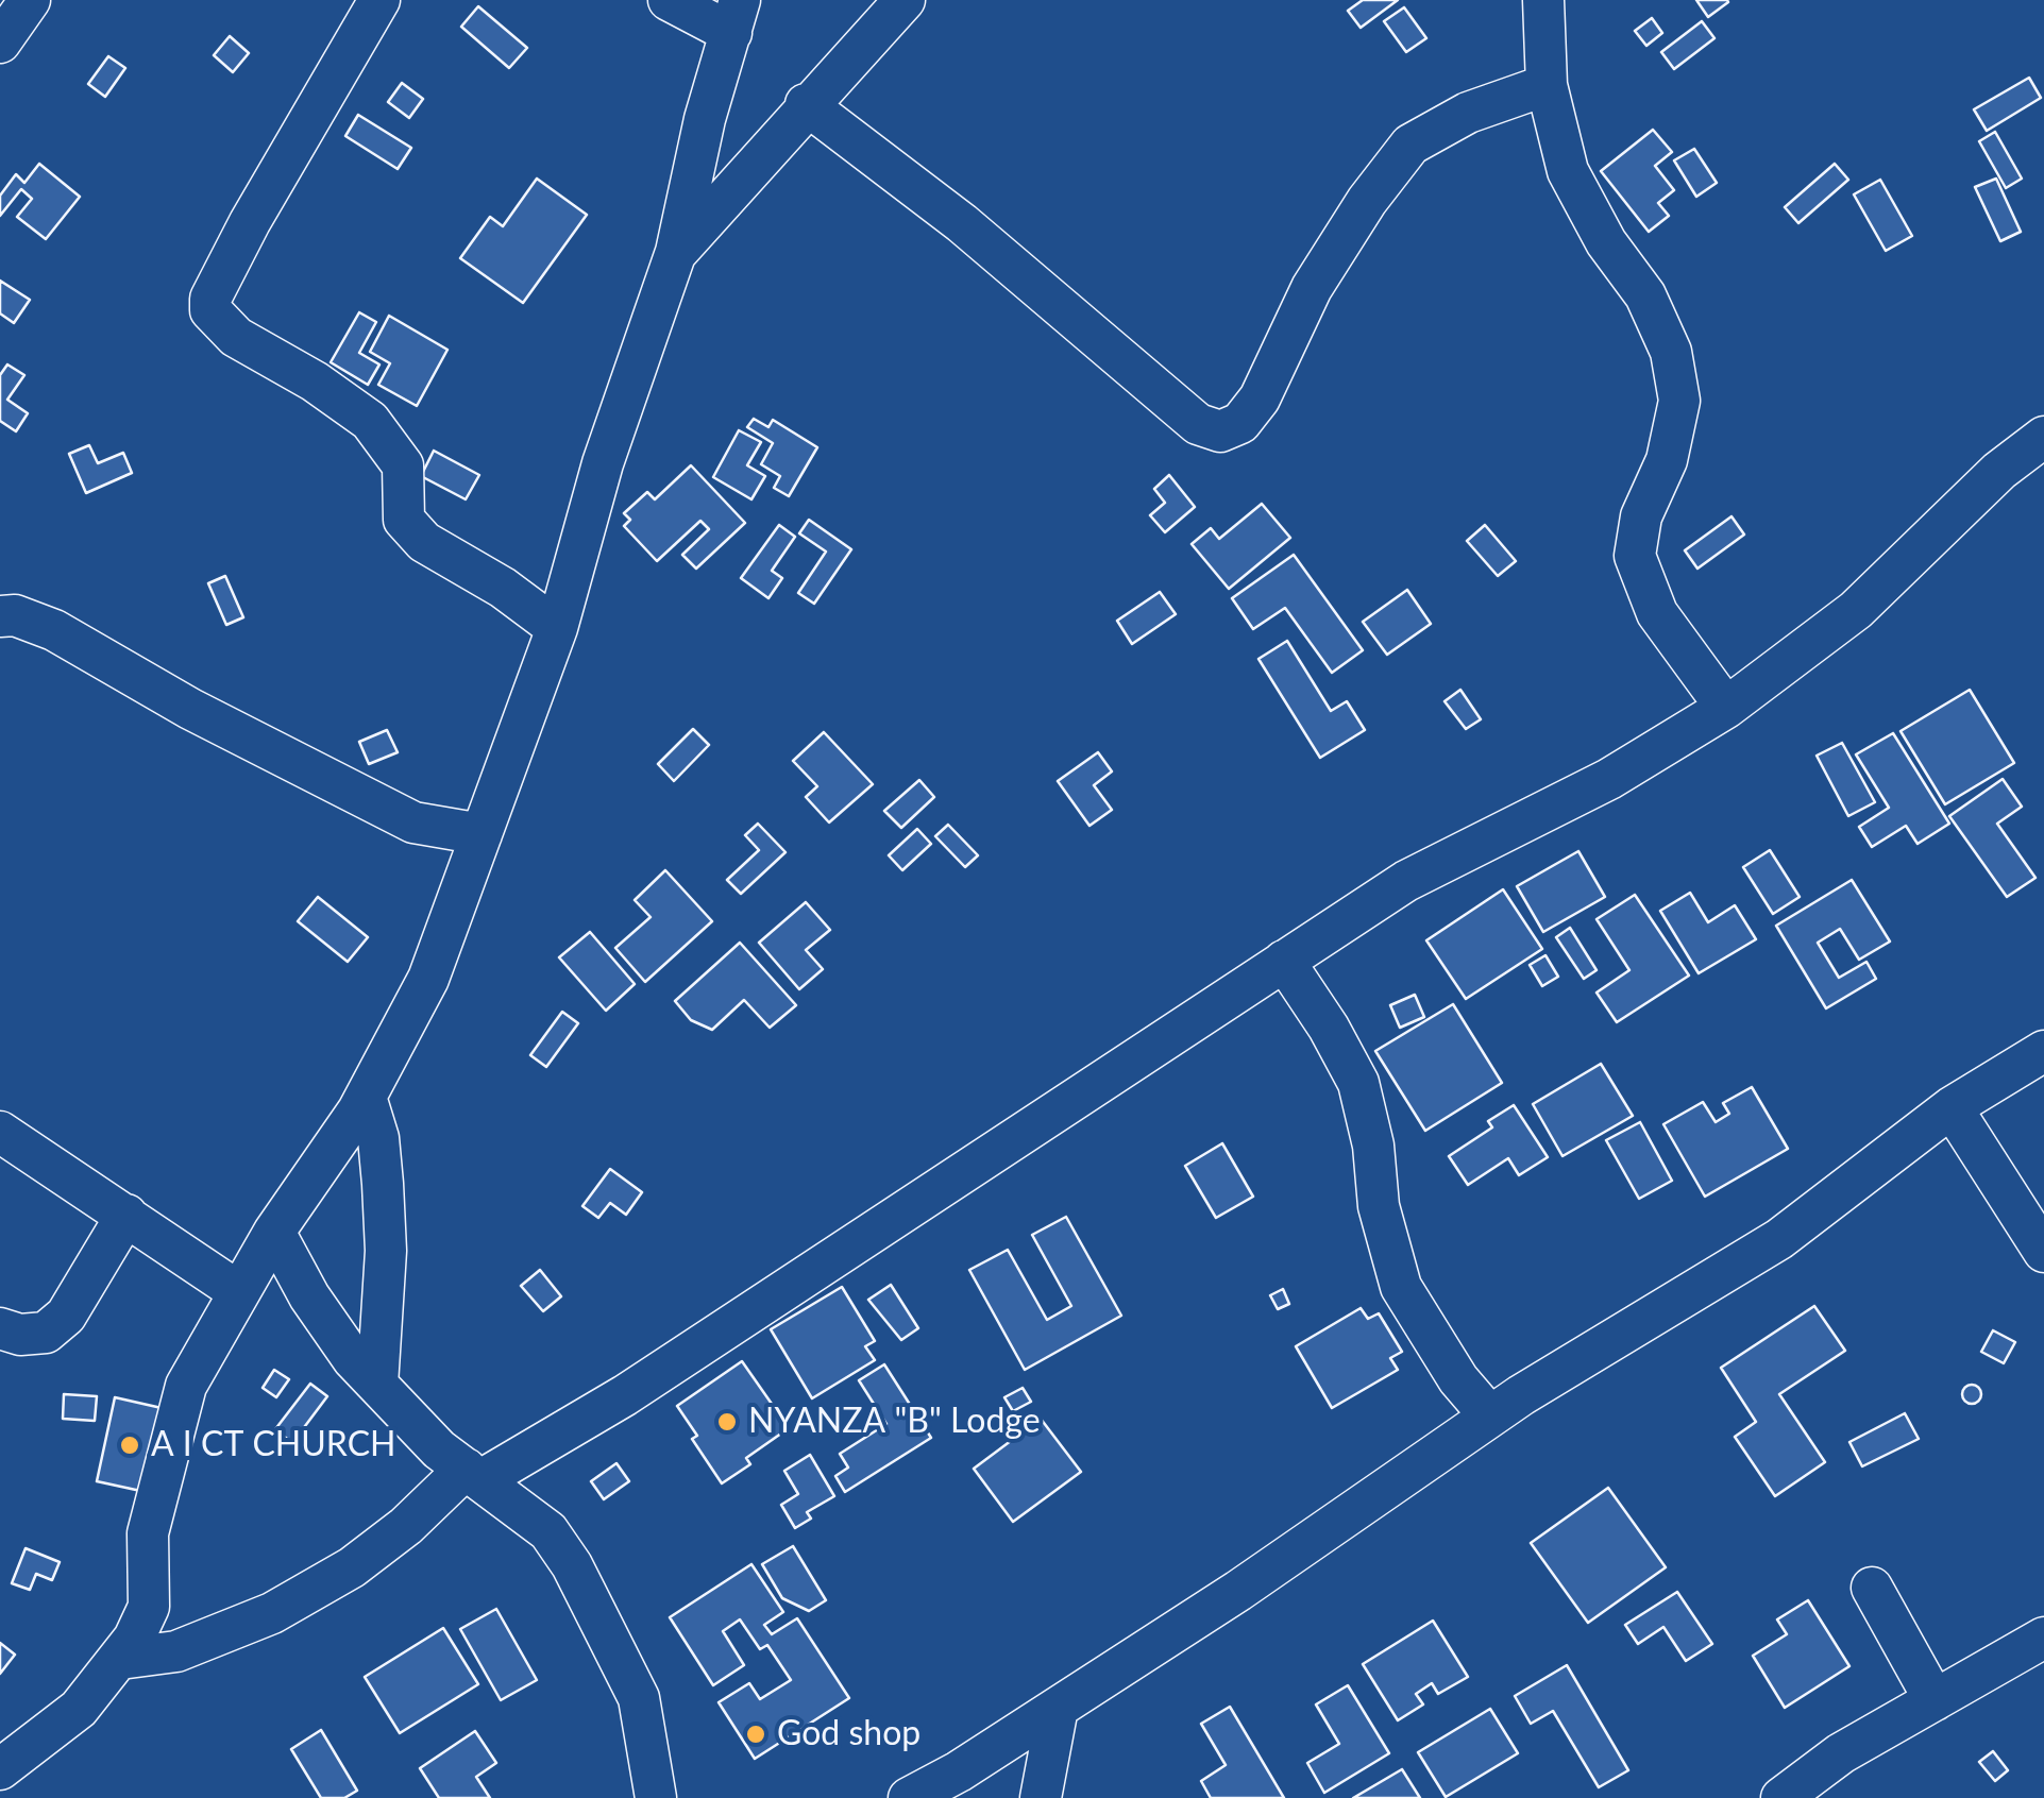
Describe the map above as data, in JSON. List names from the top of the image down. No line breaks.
{"places":["NYANZA \"B\" Lodge","A I CT CHURCH","God shop"]}
